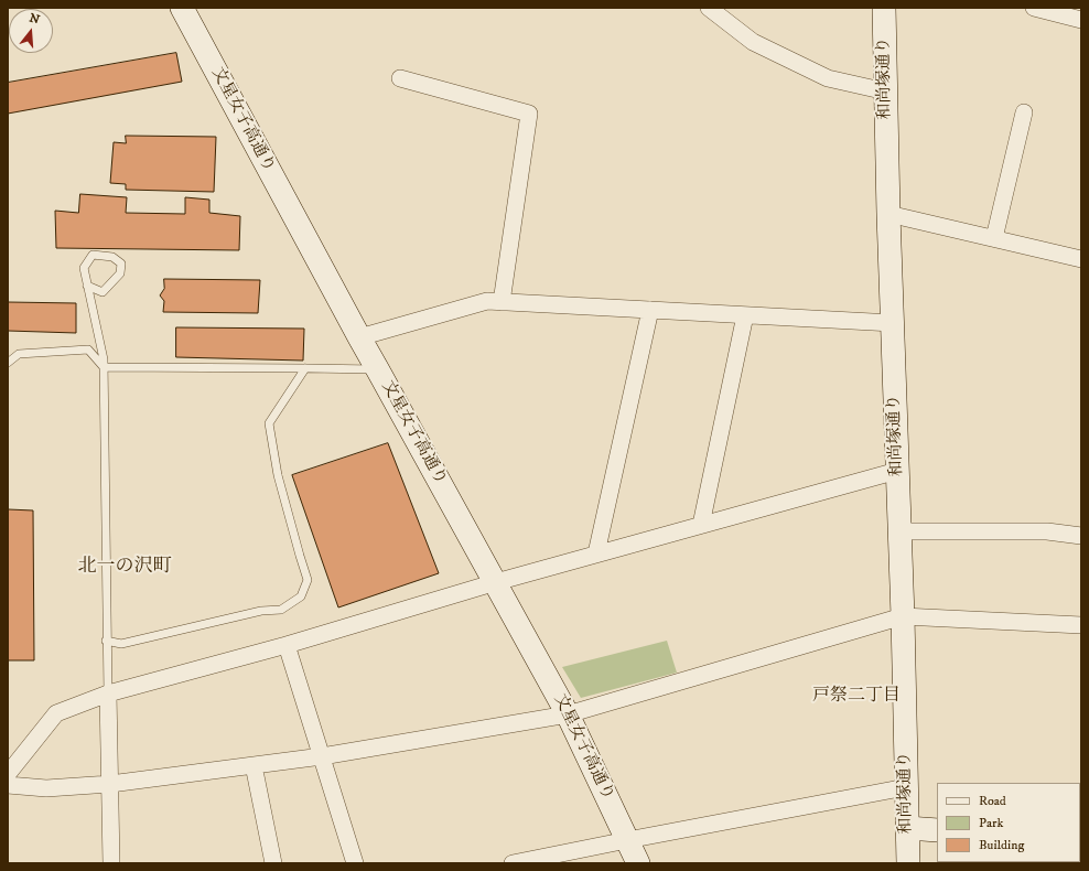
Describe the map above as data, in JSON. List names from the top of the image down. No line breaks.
{"streets":{"street":["和尚塚通り","文星女子高通り"]},"districts":["北一の沢町","戸祭二丁目"],"legend":["Road","Park","Building"],"north":"top"}
